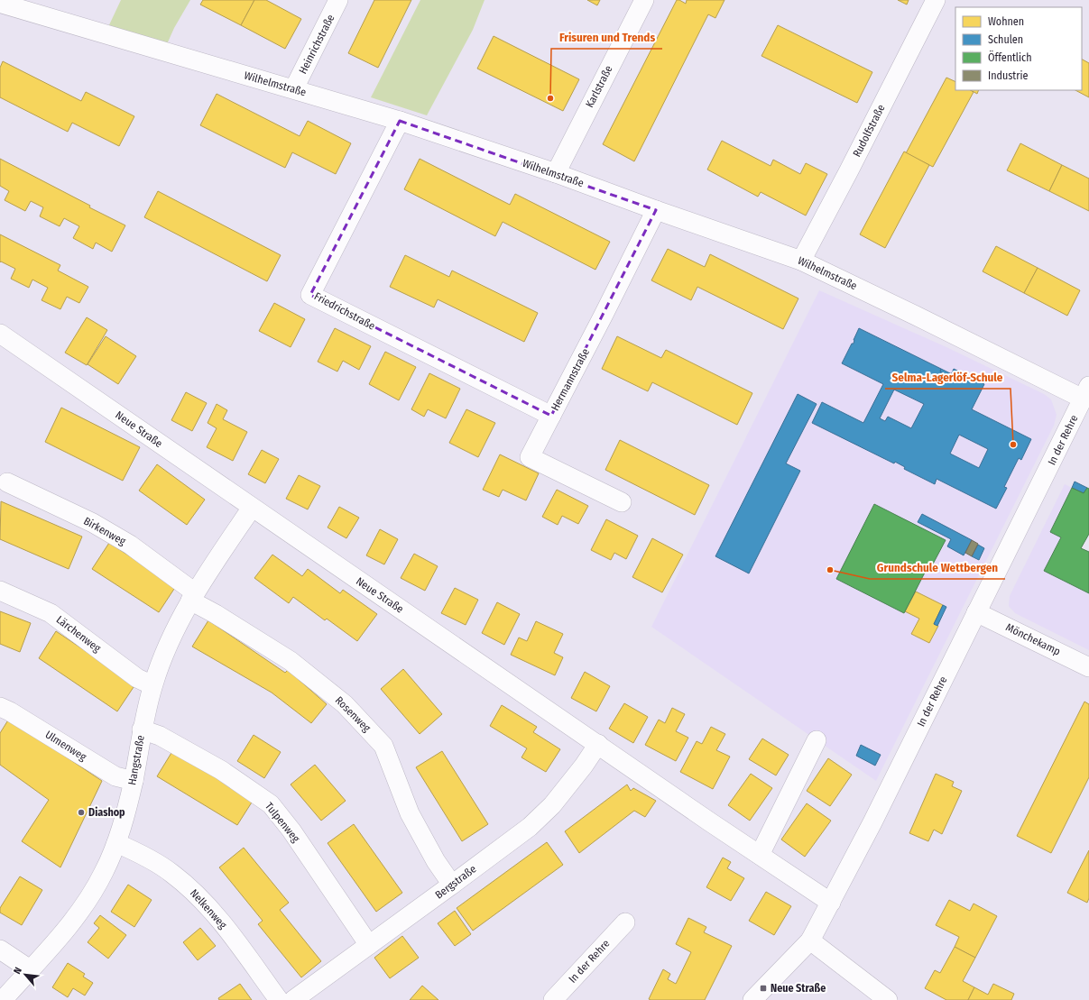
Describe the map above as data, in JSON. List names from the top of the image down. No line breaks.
{"streets":{"street":["Heinrichstraße","Wilhelmstraße","Karlstraße","Rudolfstraße","Friedrichstraße","Hermannstraße","Neue Straße","In der Rehre","Birkenweg","Lärchenweg","Mönchekamp","Rosenweg","Ulmenweg","Hangstraße","Tulpenweg","Bergstraße","Nelkenweg"]},"crossings":[["Heinrichstraße","Wilhelmstraße"],["Wilhelmstraße","Karlstraße"],["Wilhelmstraße","Rudolfstraße"],["Wilhelmstraße","Friedrichstraße"],["Wilhelmstraße","Hermannstraße"],["Wilhelmstraße","In der Rehre"],["Friedrichstraße","Hermannstraße"],["Neue Straße","In der Rehre"],["Neue Straße","Hangstraße"],["Neue Straße","Bergstraße"],["In der Rehre","Mönchekamp"],["Birkenweg","Rosenweg"],["Birkenweg","Hangstraße"],["Lärchenweg","Hangstraße"],["Rosenweg","Hangstraße"],["Rosenweg","Bergstraße"],["Ulmenweg","Hangstraße"],["Hangstraße","Tulpenweg"],["Hangstraße","Nelkenweg"],["Tulpenweg","Bergstraße"]],"places":{"other":["Frisuren und Trends","Selma-Lagerlöf-Schule","Grundschule Wettbergen","Diashop"],"transit":["Neue Straße"]},"legend":["Wohnen","Schulen","Öffentlich","Industrie"],"north":"top left"}
